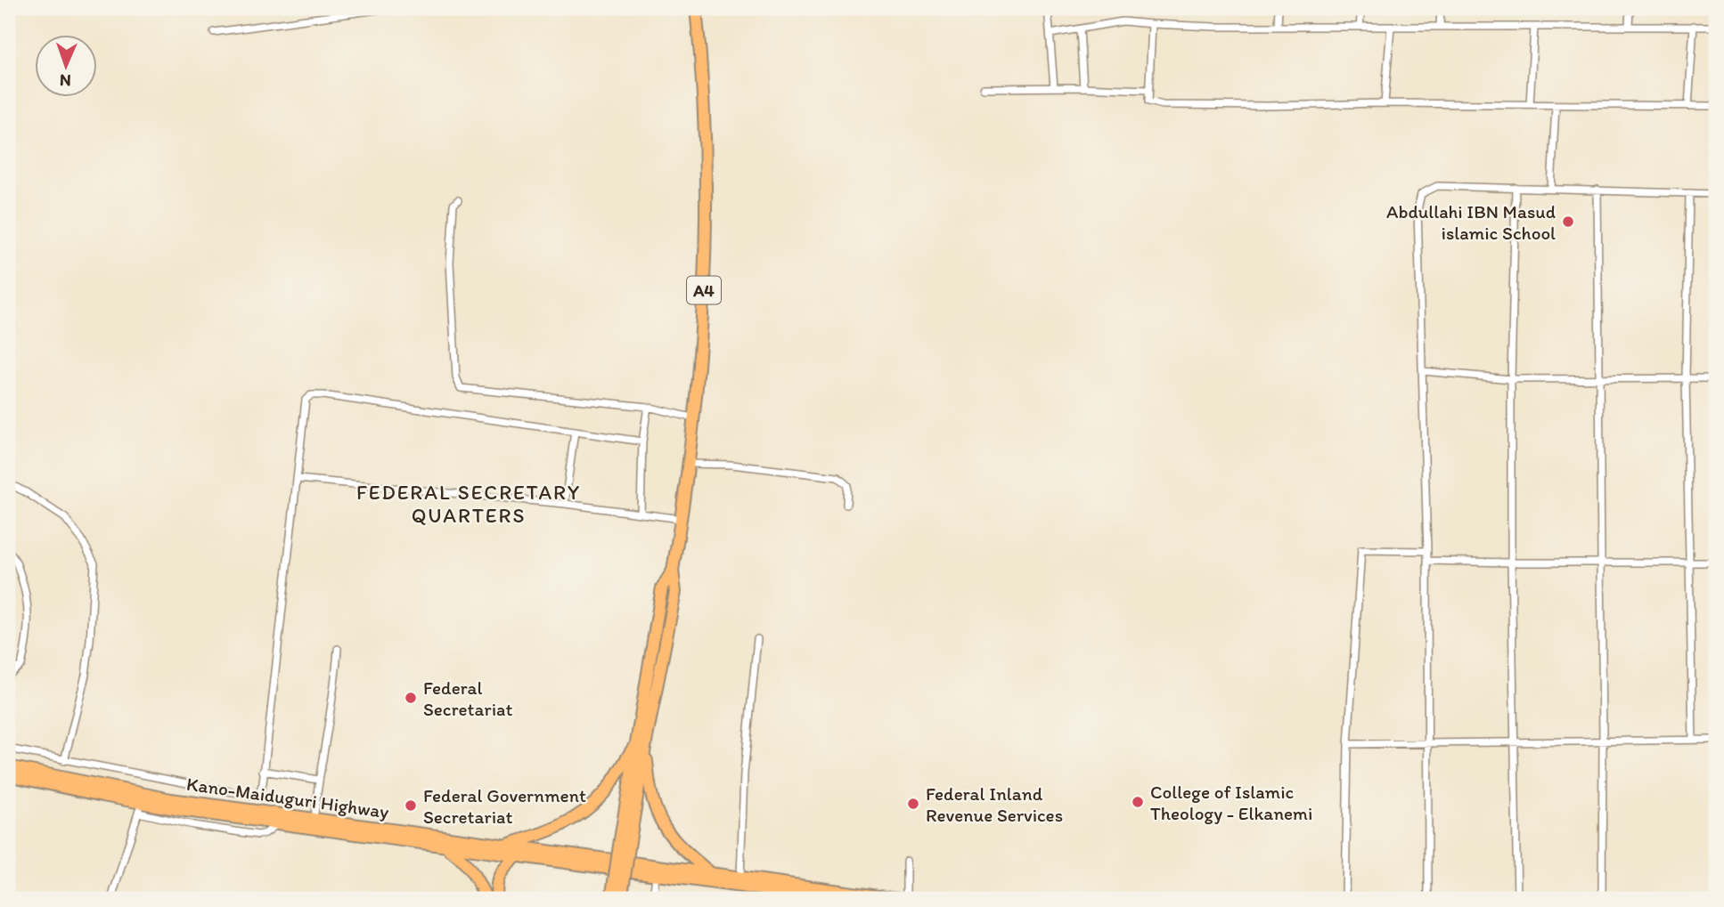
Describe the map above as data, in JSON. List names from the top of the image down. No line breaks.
{"streets":{"highway":["A4","Kano-Maiduguri Highway"]},"districts":["FEDERAL SECRETARY QUARTERS"],"places":["Abdullahi IBN Masud islamic School","Federal Secretariat","College of Islamic Theology - Elkanemi","Federal Inland Revenue Services","Federal Government Secretariat"],"north":"bottom"}
